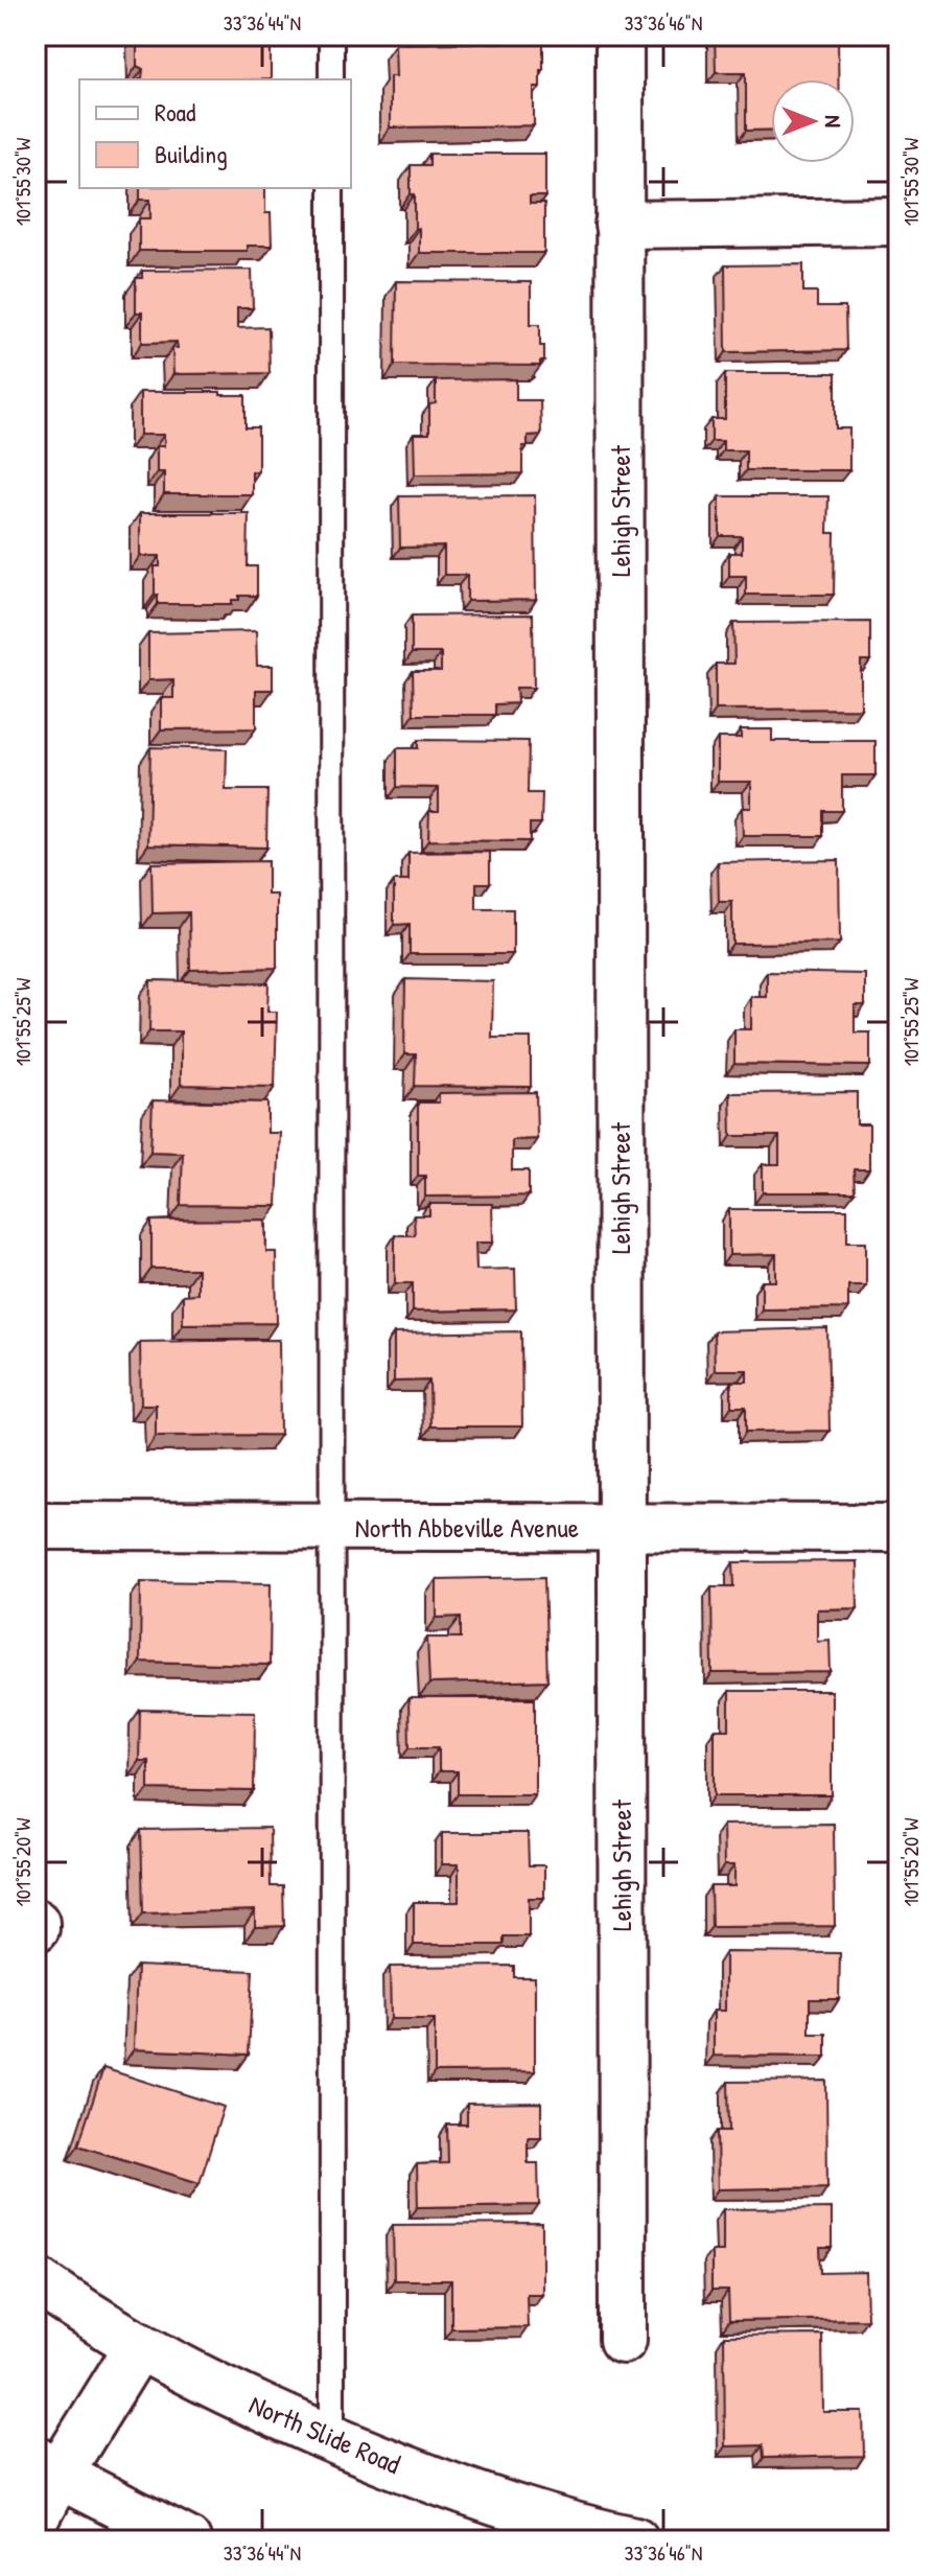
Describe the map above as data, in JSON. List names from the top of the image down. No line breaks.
{"streets":{"street":["Lehigh Street","North Abbeville Avenue","North Slide Road"]},"crossings":[["Lehigh Street","North Abbeville Avenue"]],"legend":["Road","Building"],"north":"right","coordinates":["33°36'44\"N","33°36'46\"N","101°55'30\"W","101°55'25\"W","101°55'20\"W"]}
